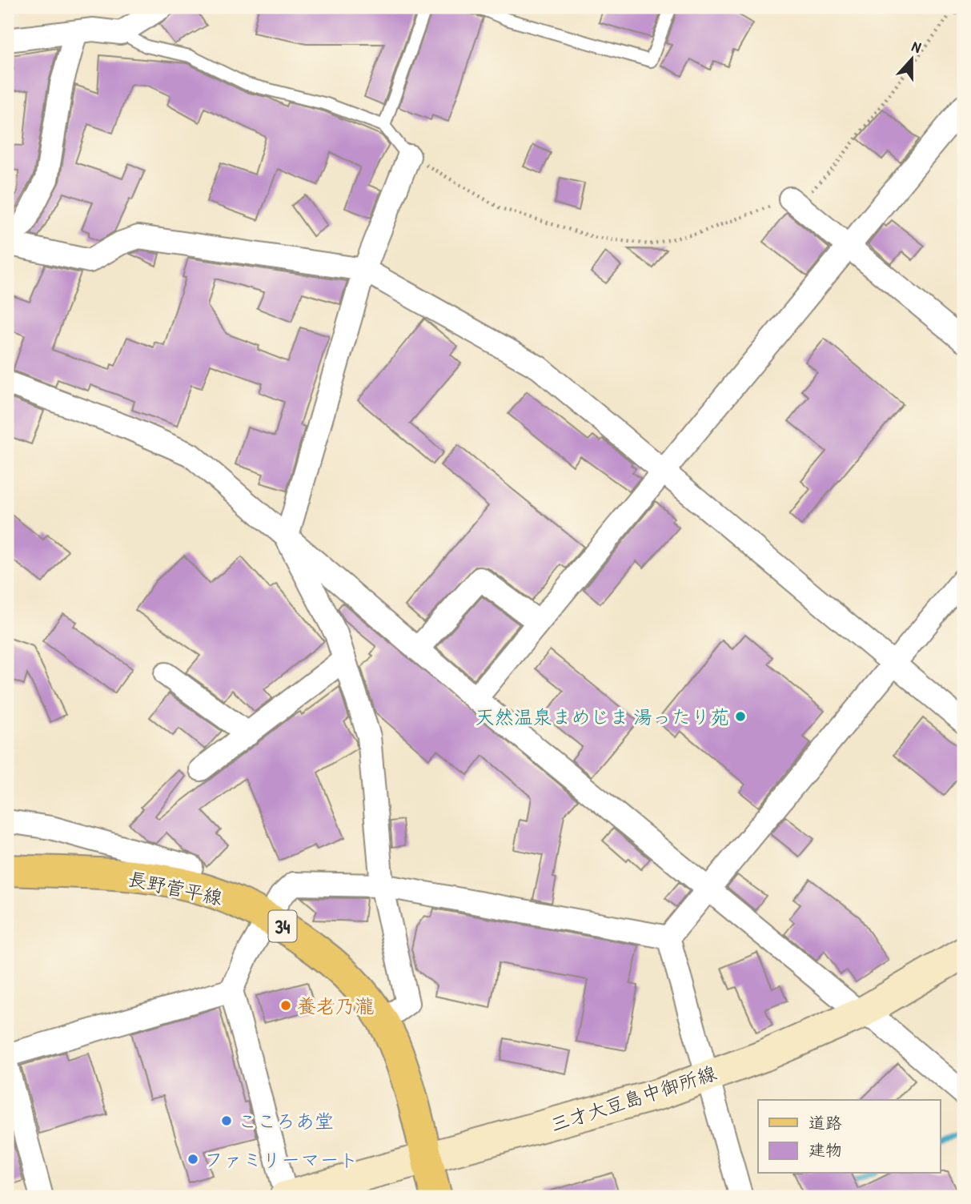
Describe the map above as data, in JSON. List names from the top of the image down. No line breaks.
{"streets":{"main road":["長野菅平線","34","三才大豆島中御所線"]},"crossings":[["長野菅平線","三才大豆島中御所線"]],"places":["天然温泉まめじま 湯ったり苑","養老乃瀧","こころあ堂","ファミリーマート"],"legend":["道路","建物"],"north":"top"}
